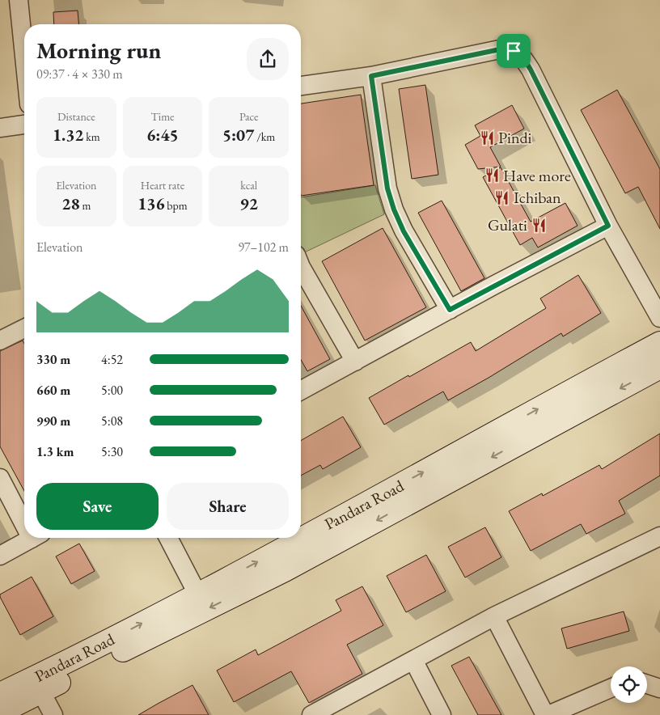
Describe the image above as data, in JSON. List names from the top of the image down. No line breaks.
{"streets":{"main road":["Pandara Road"]},"places":{"restaurant":["Pindi","Have more","Ichiban","Gulati"]},"page":{"heading":["Morning run","09:37 · 4 × 330 m"],"stats":[["Distance","1.32 km"],["Time","6:45"],["Pace","5:07 /km"],["Elevation","28 m"],["Heart rate","136 bpm"],["kcal","92"]],"chart":["Elevation","97–102 m"],"list":[{"name":"330 m","note":"4:52"},{"name":"660 m","note":"5:00"},{"name":"990 m","note":"5:08"},{"name":"1.3 km","note":"5:30"}],"buttons":["Save","Share"]}}
